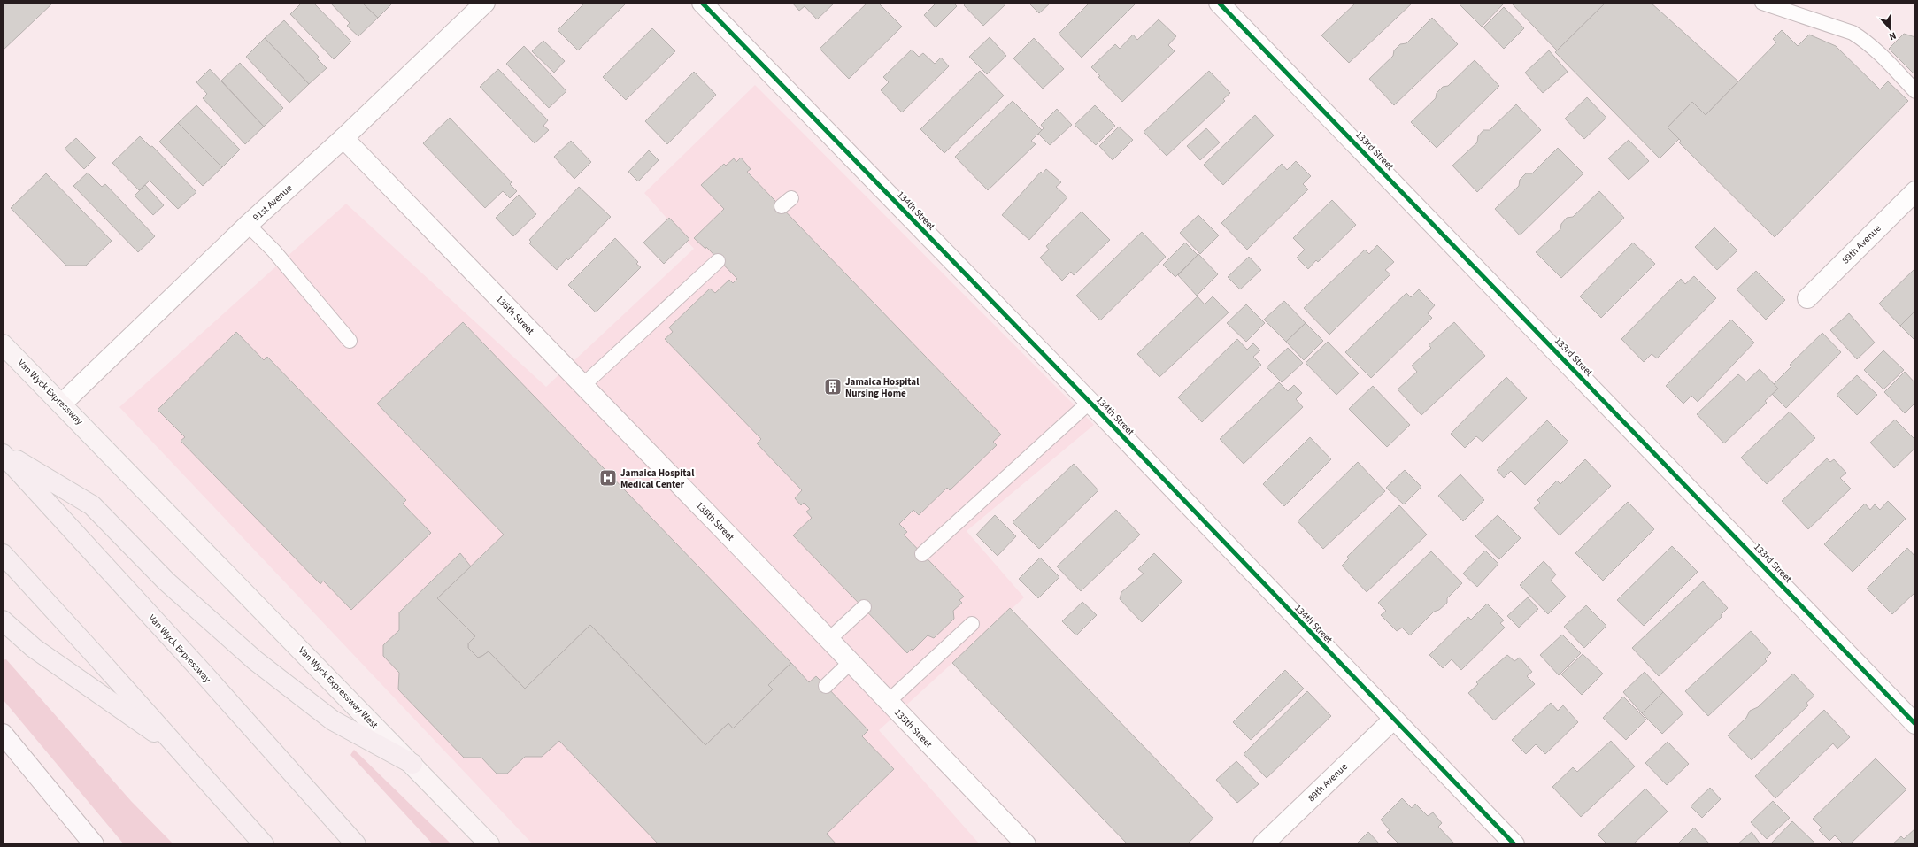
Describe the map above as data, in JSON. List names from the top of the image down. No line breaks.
{"streets":{"highway":["Van Wyck Expressway"],"main road":["Van Wyck Expressway West"],"street":["133rd Street","91st Avenue","134th Street","89th Avenue","135th Street"]},"crossings":[["91st Avenue","135th Street"],["91st Avenue","Van Wyck Expressway"],["134th Street","89th Avenue"],["Van Wyck Expressway","Van Wyck Expressway West"]],"places":{"building":["Jamaica Hospital Nursing Home"],"hospital":["Jamaica Hospital Medical Center"]},"north":"bottom"}
